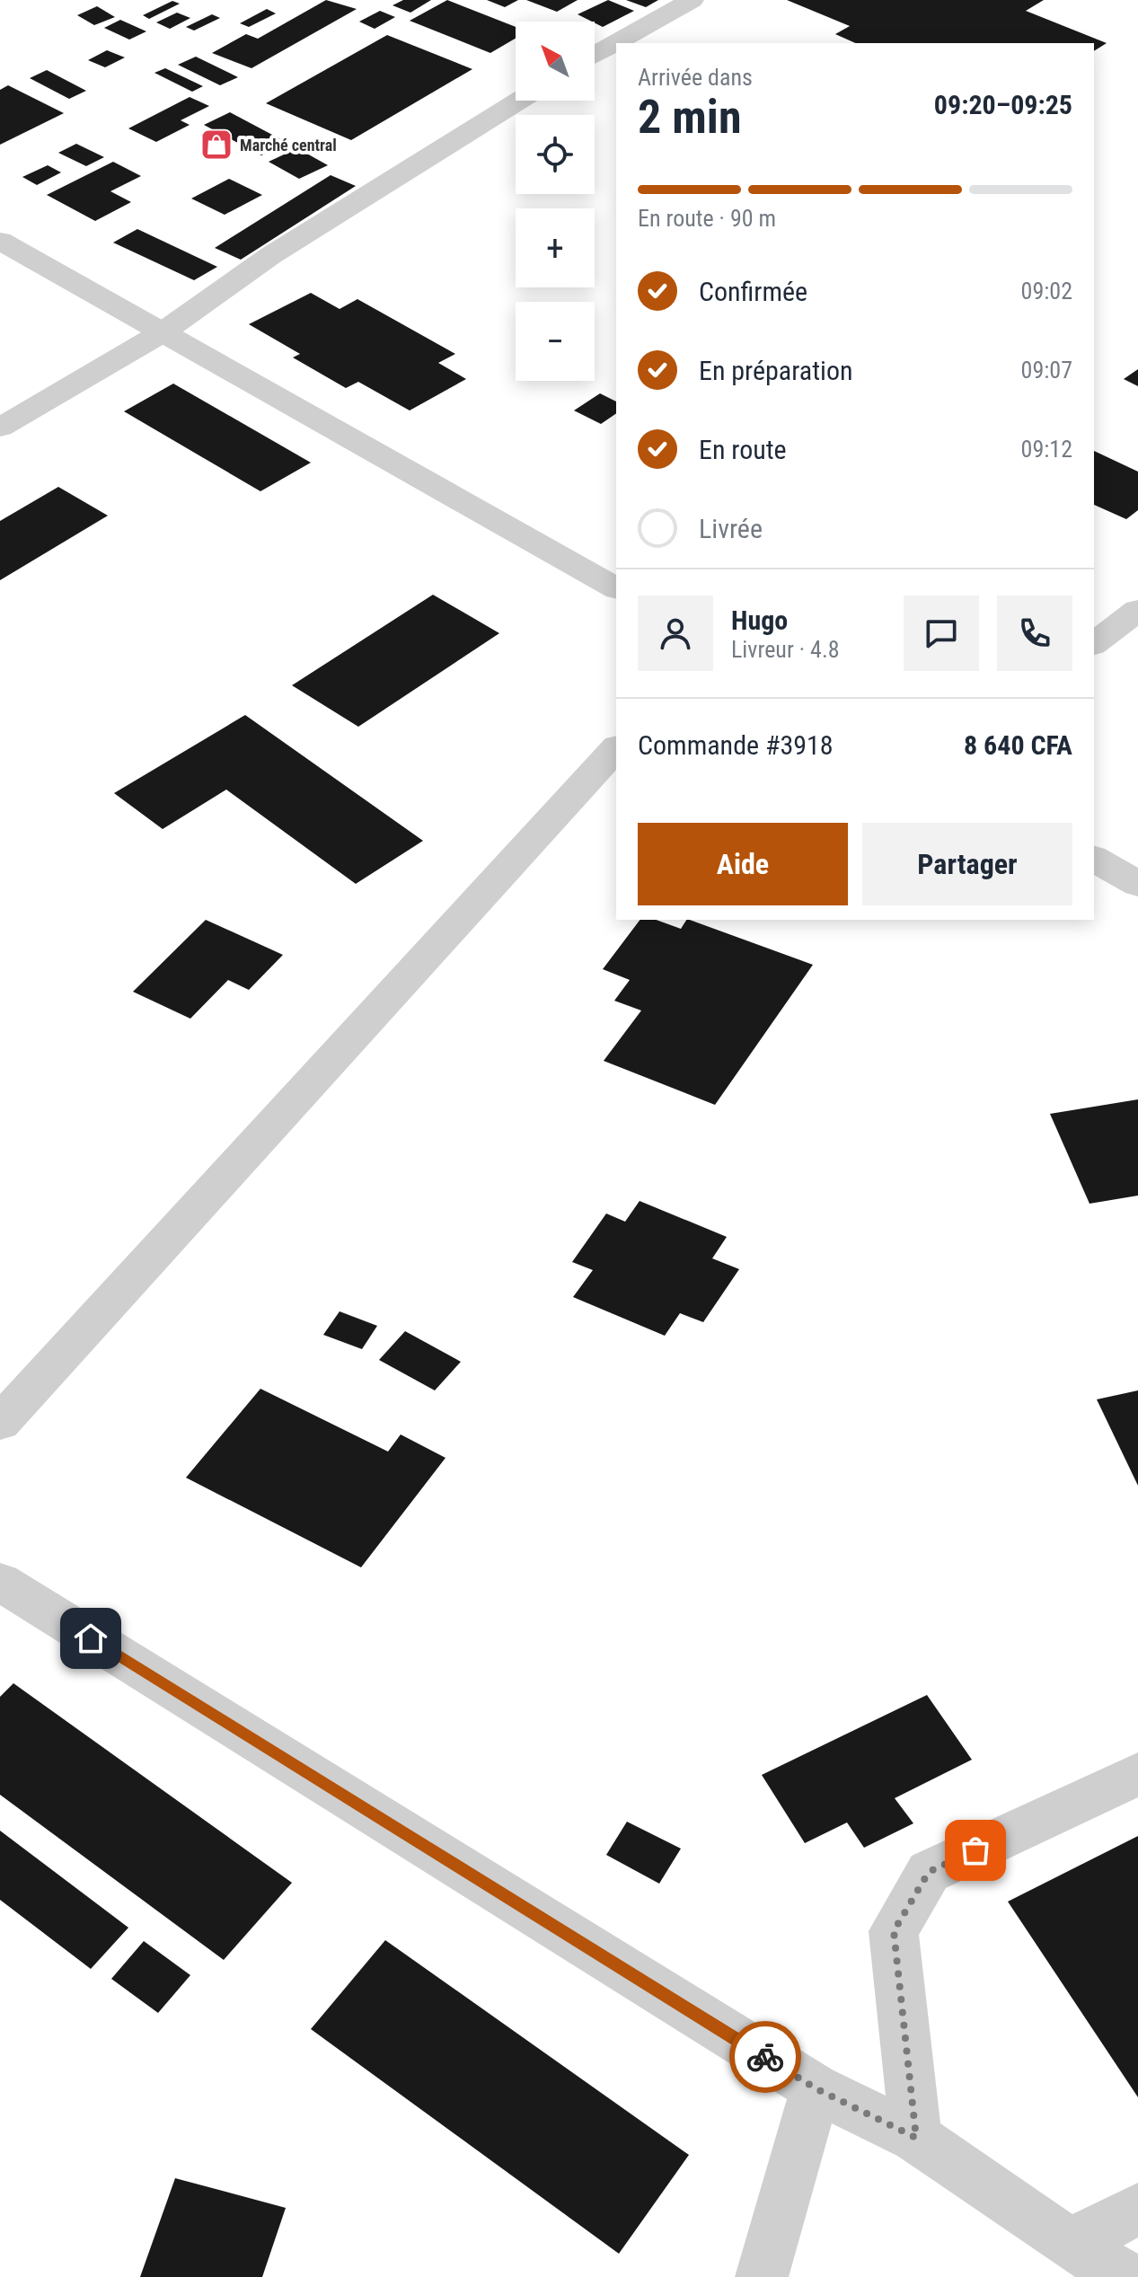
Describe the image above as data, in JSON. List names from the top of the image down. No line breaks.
{"places":{"shop":["Marché central"]},"north":"top left","page":{"map_buttons":["+","−"],"heading":["2 min","Arrivée dans","09:20–09:25"],"panel":["Hugo","Livreur · 4.8","Commande #3918","8 640 CFA"],"bar":"En route · 90 m","list":[["Confirmée","09:02"],["En préparation","09:07"],["En route","09:12"],"Livrée"],"buttons":["Aide","Partager"]}}
